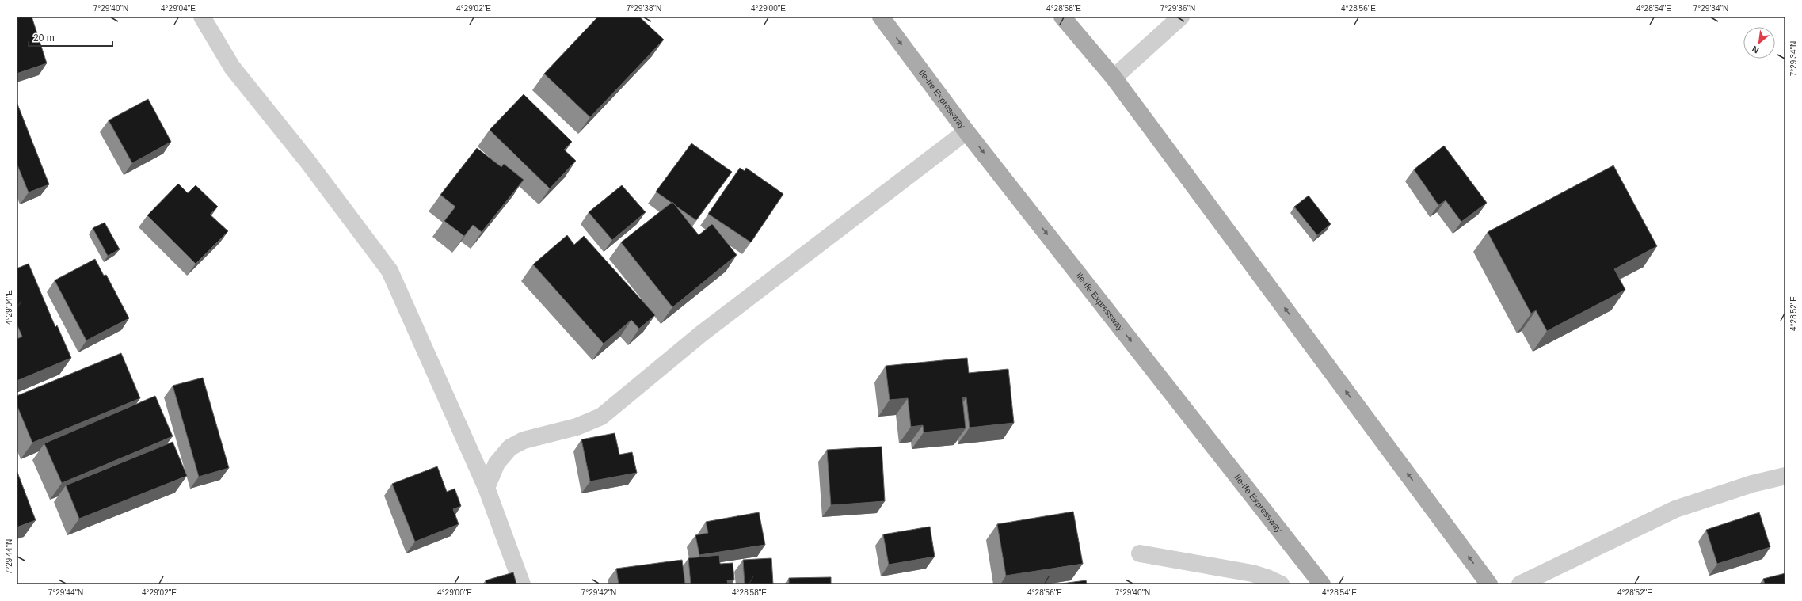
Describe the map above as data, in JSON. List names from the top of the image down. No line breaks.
{"streets":{"main road":["Ile-Ife Expressway"]},"scale_bar":"20 m","north":"bottom left","coordinates":["7°29'40\"N","4°29'04\"E","4°29'02\"E","7°29'38\"N","4°29'00\"E","4°28'58\"E","7°29'36\"N","4°28'56\"E","4°28'54\"E","7°29'34\"N","4°28'52\"E","7°29'44\"N","7°29'42\"N"]}
